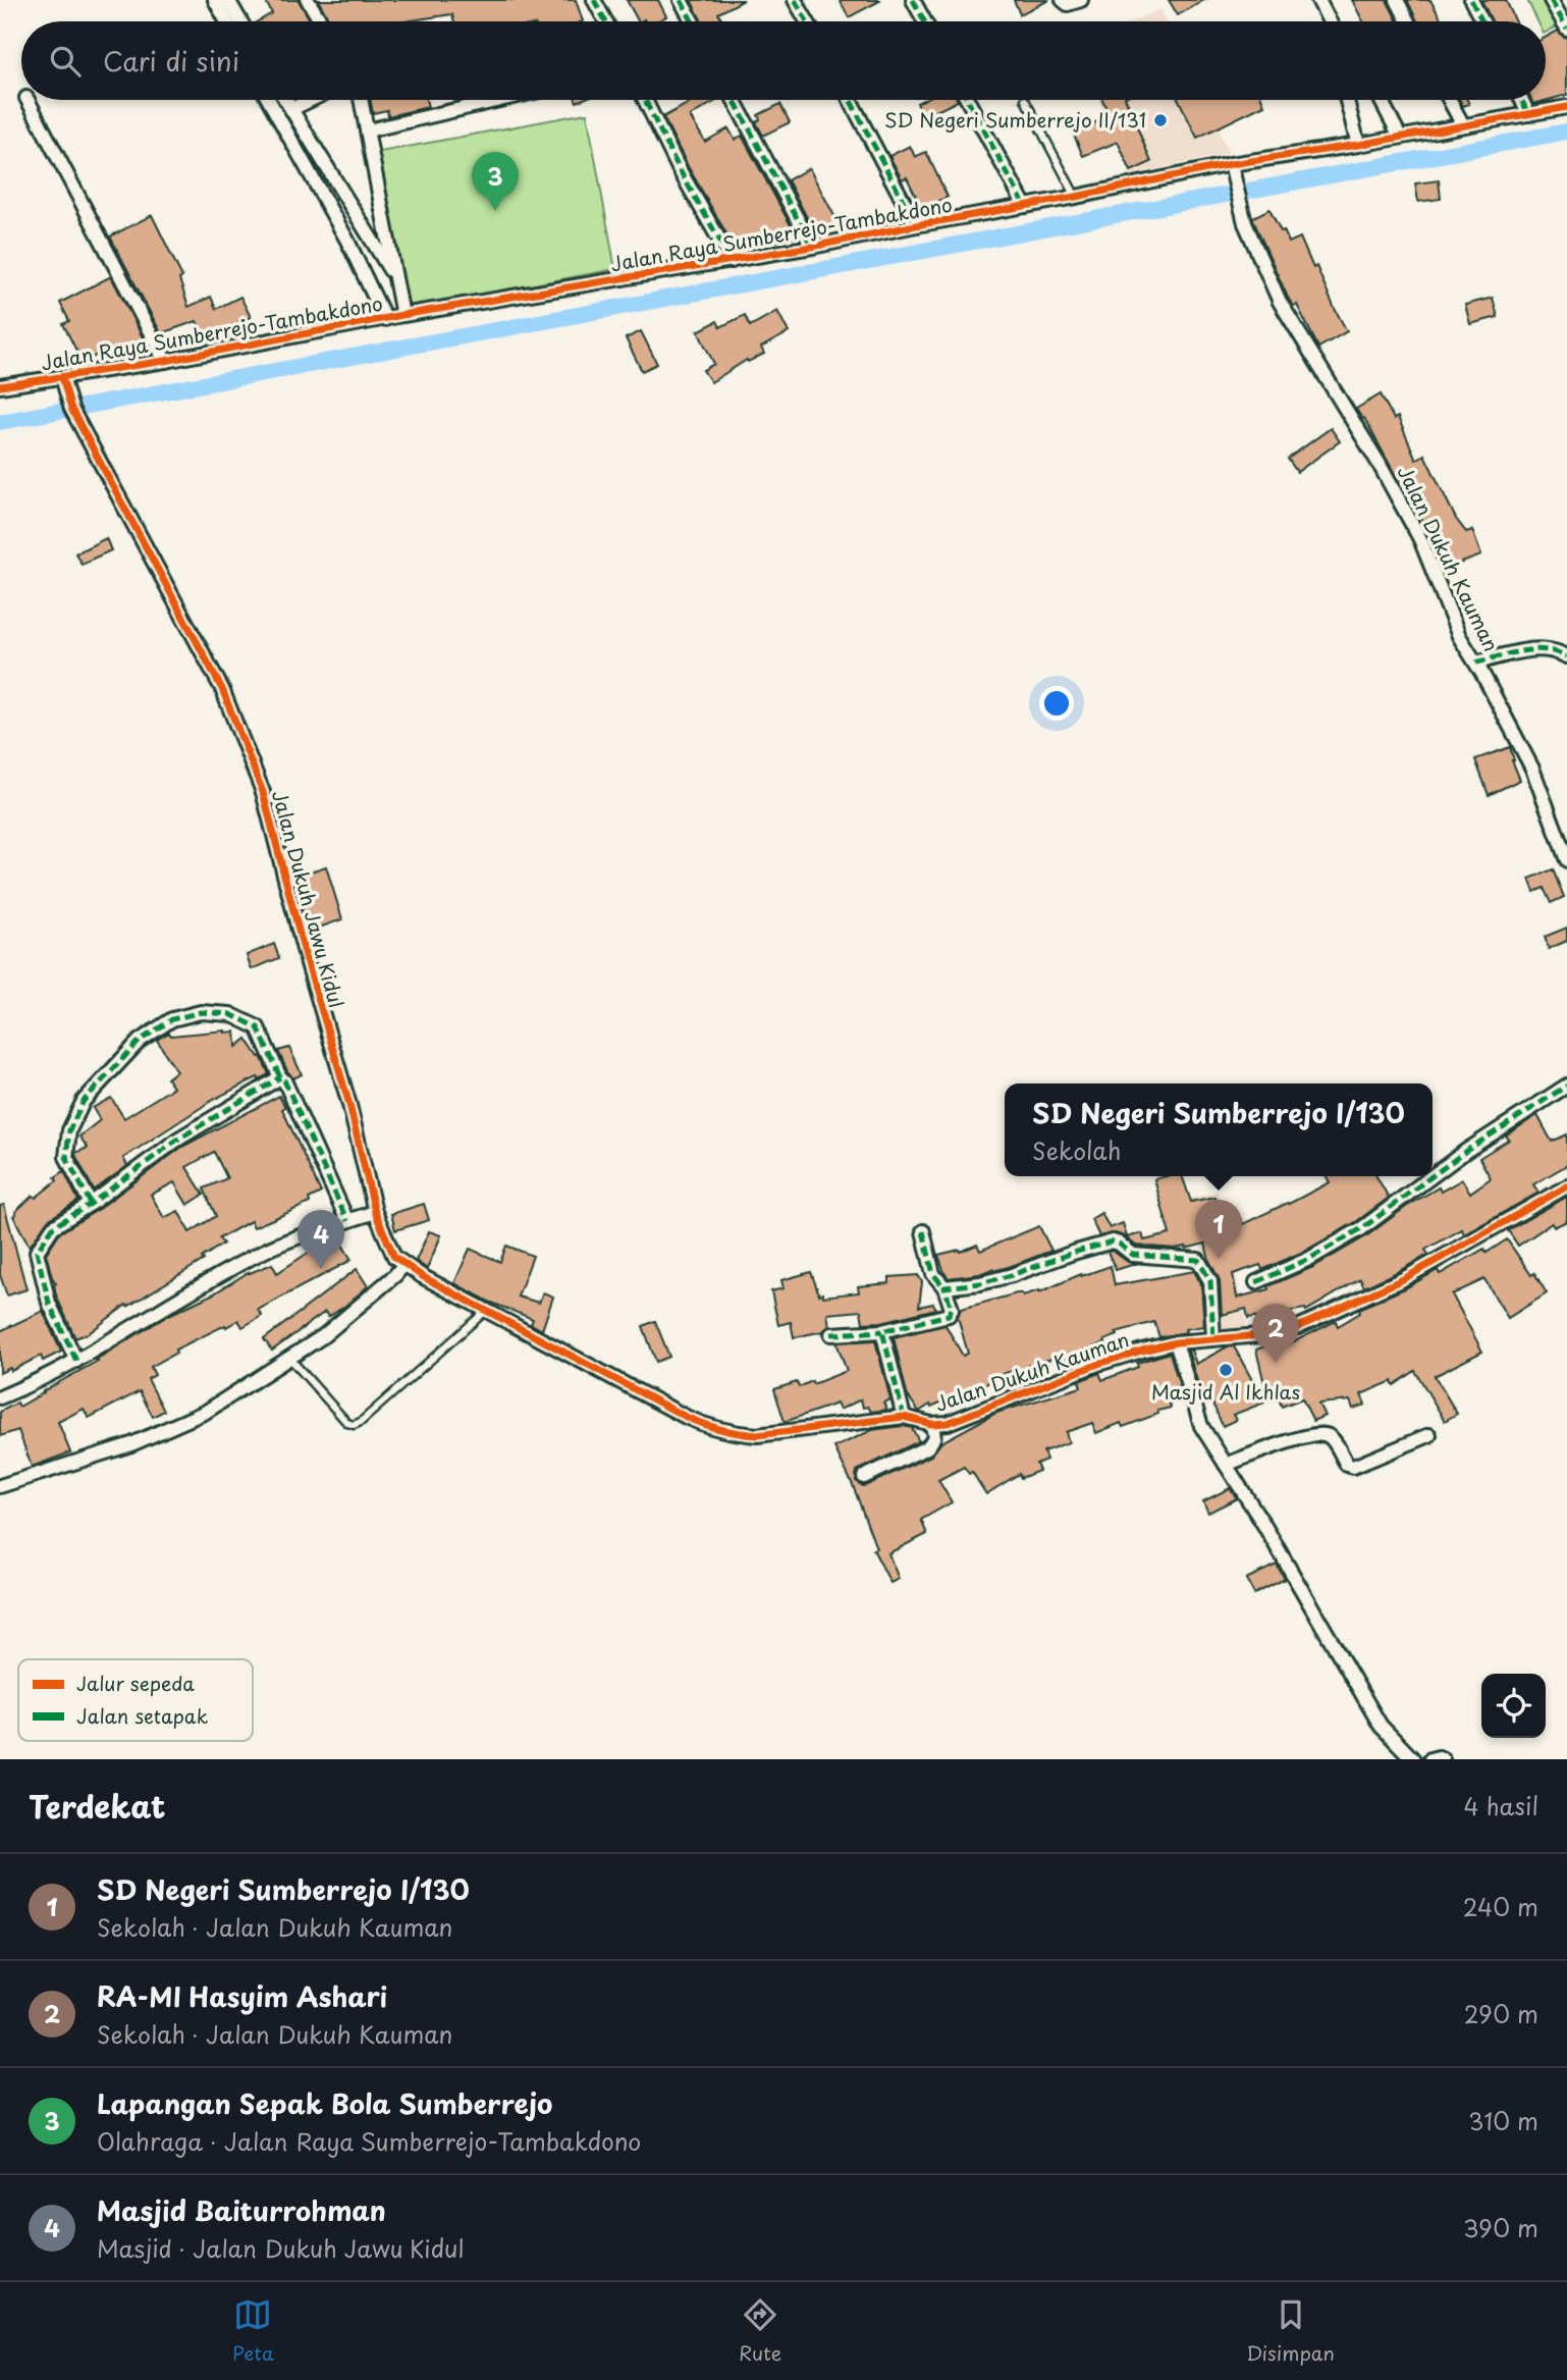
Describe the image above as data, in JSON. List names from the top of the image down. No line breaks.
{"streets":{"street":["Jalan Raya Sumberrejo-Tambakdono","Jalan Dukuh Kauman","Jalan Dukuh Jawu Kidul"]},"crossings":[["Jalan Raya Sumberrejo-Tambakdono","Jalan Dukuh Kauman"],["Jalan Raya Sumberrejo-Tambakdono","Jalan Dukuh Jawu Kidul"],["Jalan Dukuh Kauman","Jalan Dukuh Jawu Kidul"]],"places":["SD Negeri Sumberrejo II/131","Masjid Al Ikhlas"],"legend":["Jalur sepeda","Jalan setapak"],"page":{"search":"Cari di sini","pins":["3","1","4","2"],"popup":["SD Negeri Sumberrejo I/130","Sekolah"],"heading":["Terdekat","4 hasil"],"list":[{"mark":"1","name":"SD Negeri Sumberrejo I/130","note":"Sekolah · Jalan Dukuh Kauman","value":"240 m"},{"mark":"2","name":"RA-MI Hasyim Ashari","note":"Sekolah · Jalan Dukuh Kauman","value":"290 m"},{"mark":"3","name":"Lapangan Sepak Bola Sumberrejo","note":"Olahraga · Jalan Raya Sumberrejo-Tambakdono","value":"310 m"},{"mark":"4","name":"Masjid Baiturrohman","note":"Masjid · Jalan Dukuh Jawu Kidul","value":"390 m"}],"nav":["Peta","Rute","Disimpan"]}}
